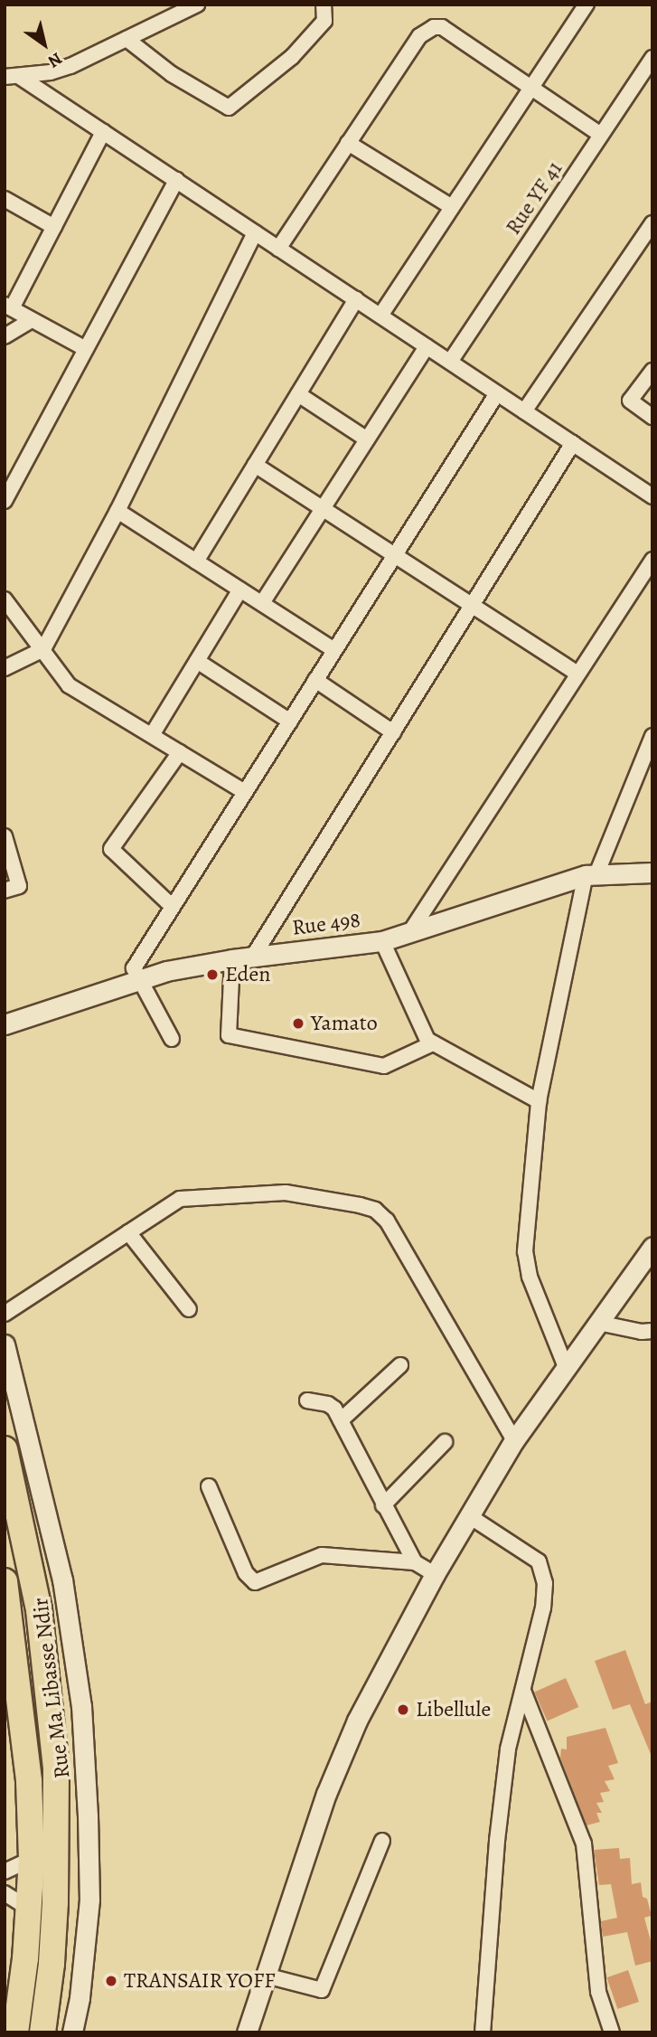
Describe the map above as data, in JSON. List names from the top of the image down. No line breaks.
{"streets":{"street":["Rue YF 41","Rue 498","Rue Ma Libasse Ndir"]},"places":["Eden","Yamato","Libellule","TRANSAIR YOFF"],"north":"bottom right"}
